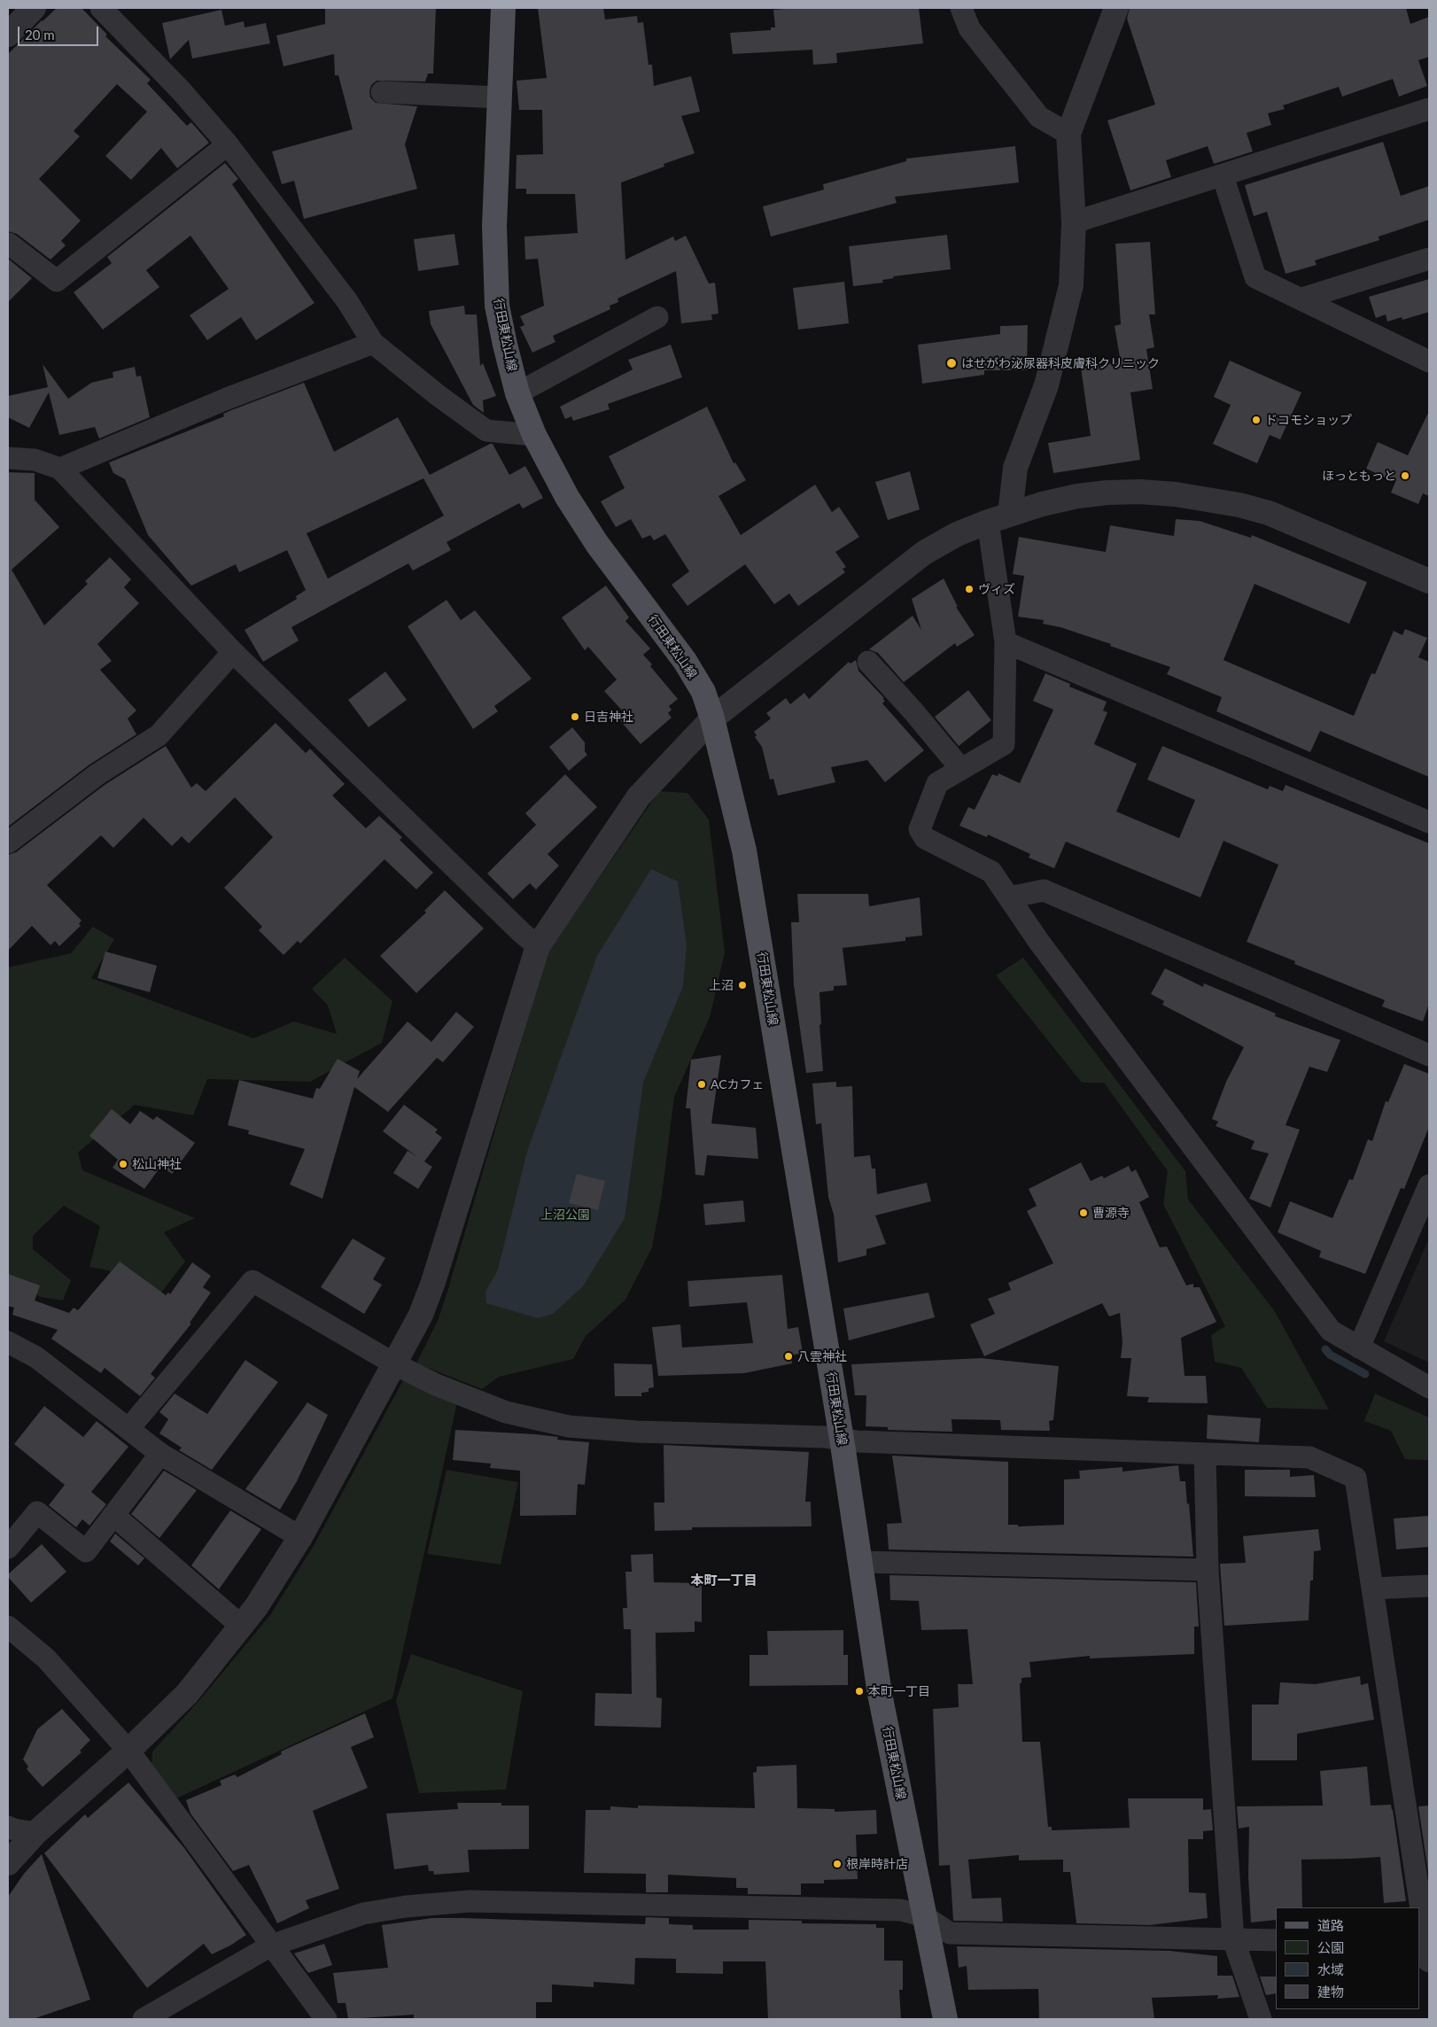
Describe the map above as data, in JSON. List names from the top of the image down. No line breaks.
{"streets":{"main road":["行田東松山線"]},"districts":["本町一丁目"],"parks":["上沼公園"],"places":["はせがわ泌尿器科皮膚科クリニック","ドコモショップ","ほっともっと","ヴィズ","日吉神社","上沼","ACカフェ","松山神社","曹源寺","八雲神社","本町一丁目","根岸時計店"],"legend":["道路","公園","水域","建物"],"scale_bar":"20 m"}
